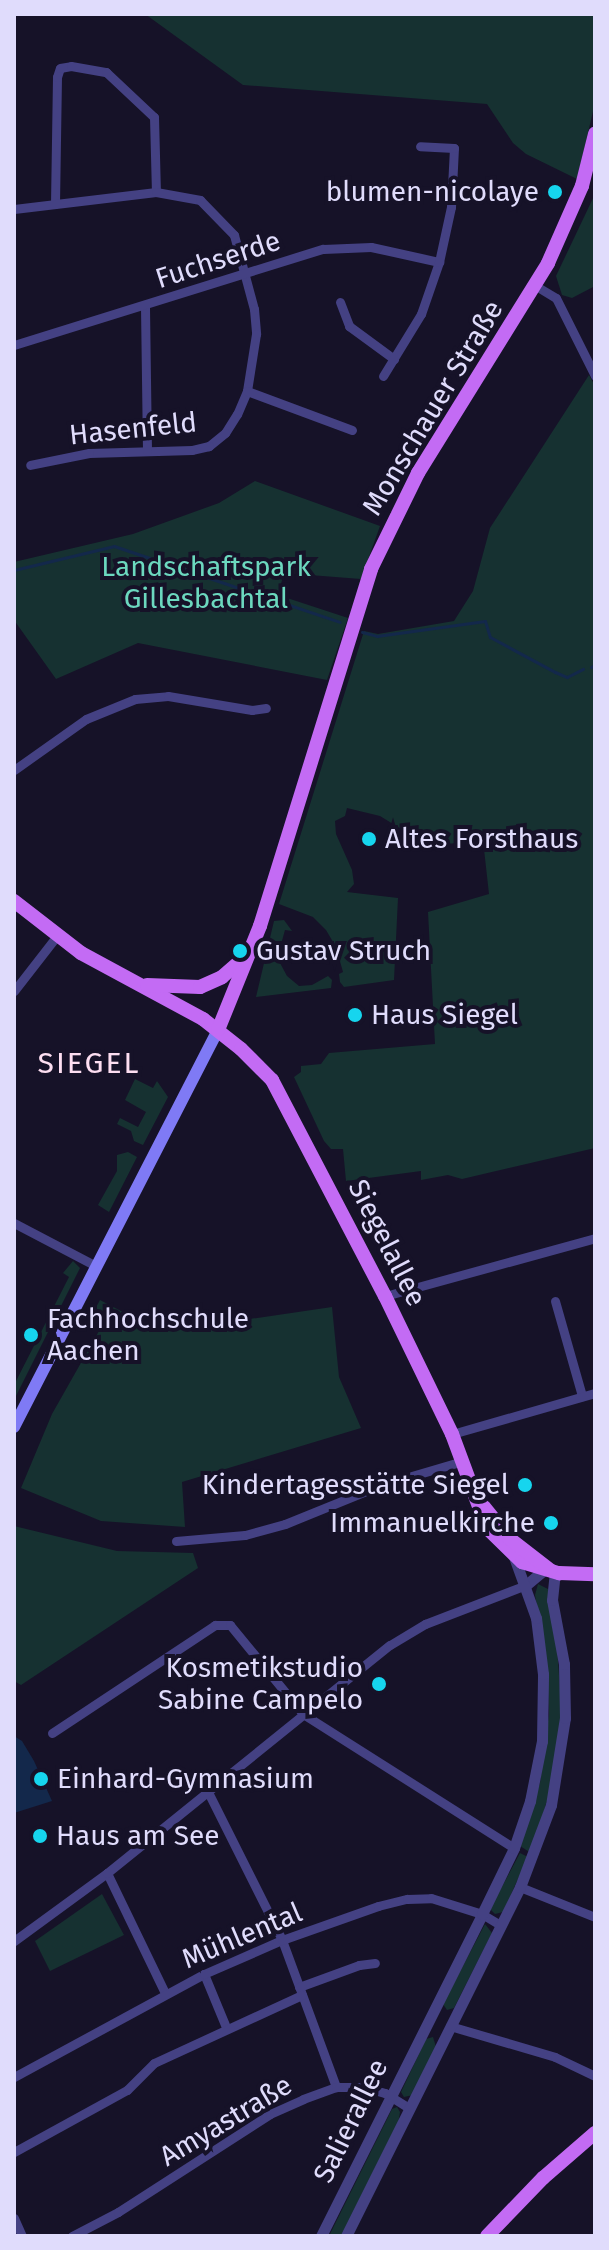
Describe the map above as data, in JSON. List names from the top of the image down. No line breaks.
{"streets":{"main road":["Monschauer Straße","Siegelallee"],"street":["Fuchserde","Hasenfeld","Mühlental","Amyastraße","Salierallee"]},"crossings":[["Fuchserde","Hasenfeld"],["Monschauer Straße","Siegelallee"],["Siegelallee","Salierallee"],["Mühlental","Salierallee"],["Amyastraße","Salierallee"]],"districts":["SIEGEL"],"parks":["Landschaftspark Gillesbachtal"],"places":["blumen-nicolaye","Altes Forsthaus","Gustav Struch","Haus Siegel","Fachhochschule Aachen","Kindertagesstätte Siegel","Immanuelkirche","Kosmetikstudio Sabine Campelo","Einhard-Gymnasium","Haus am See"]}
